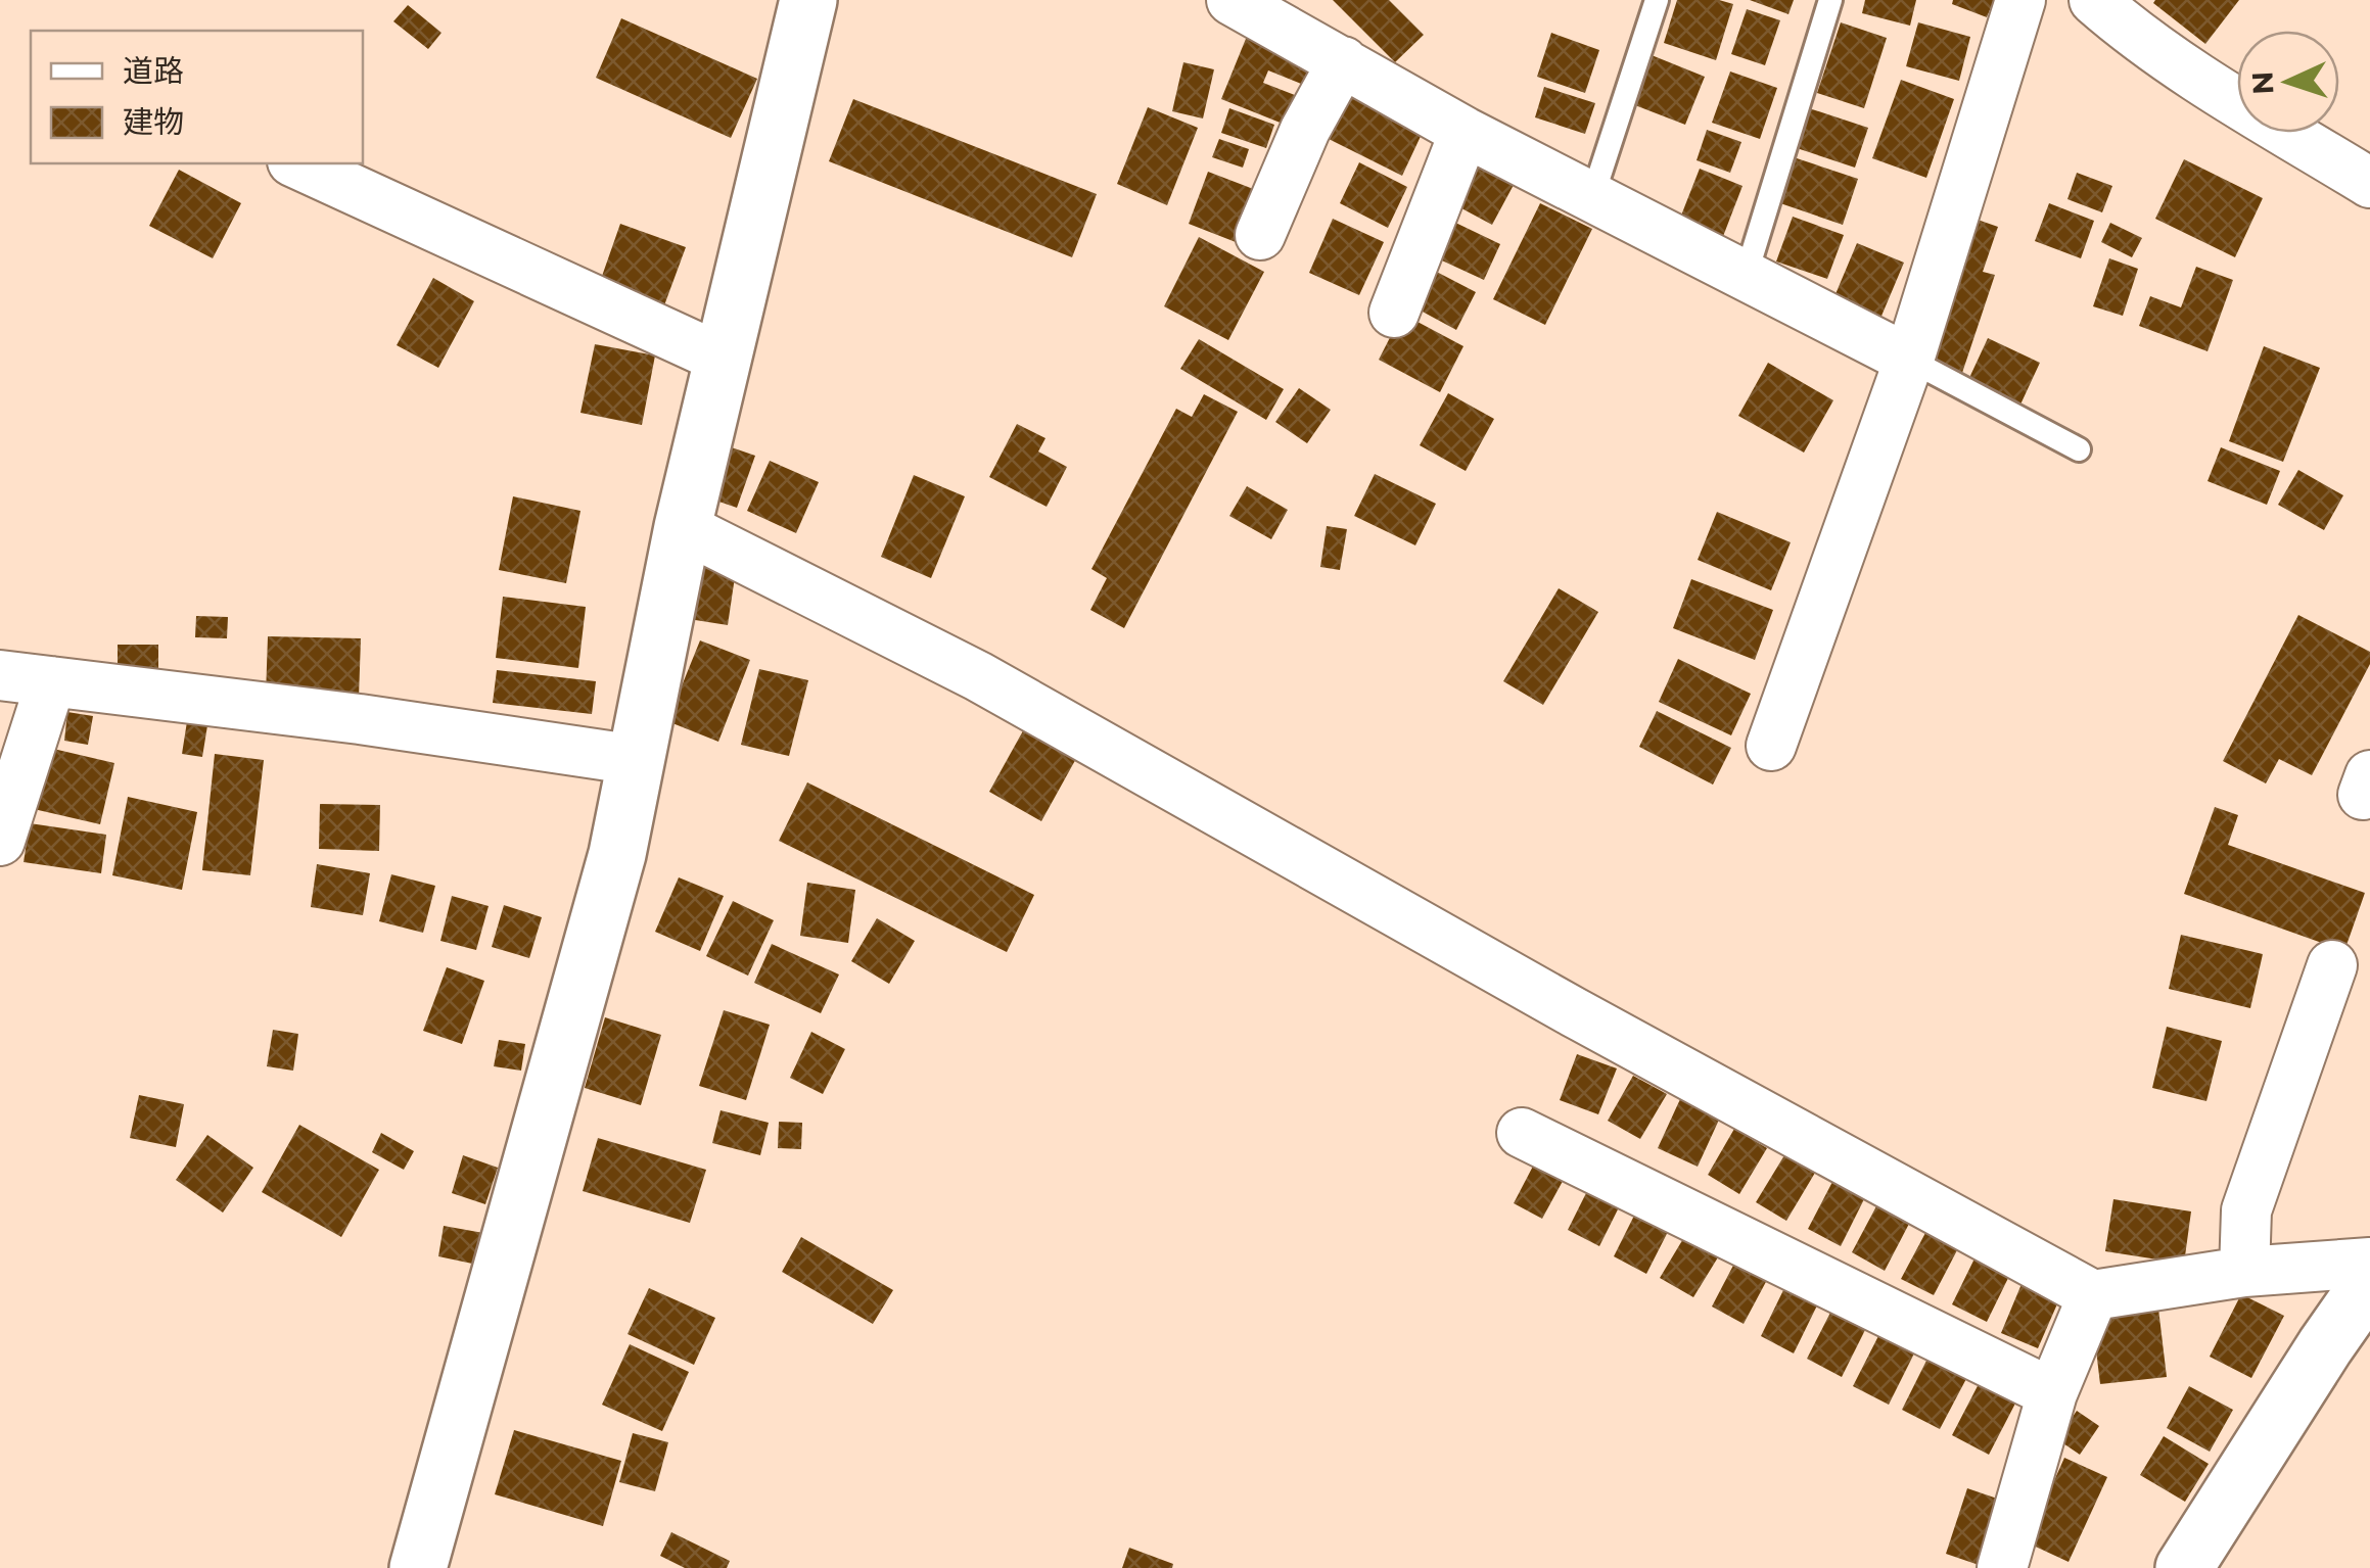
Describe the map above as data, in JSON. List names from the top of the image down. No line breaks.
{"legend":["道路","建物"],"north":"left"}
